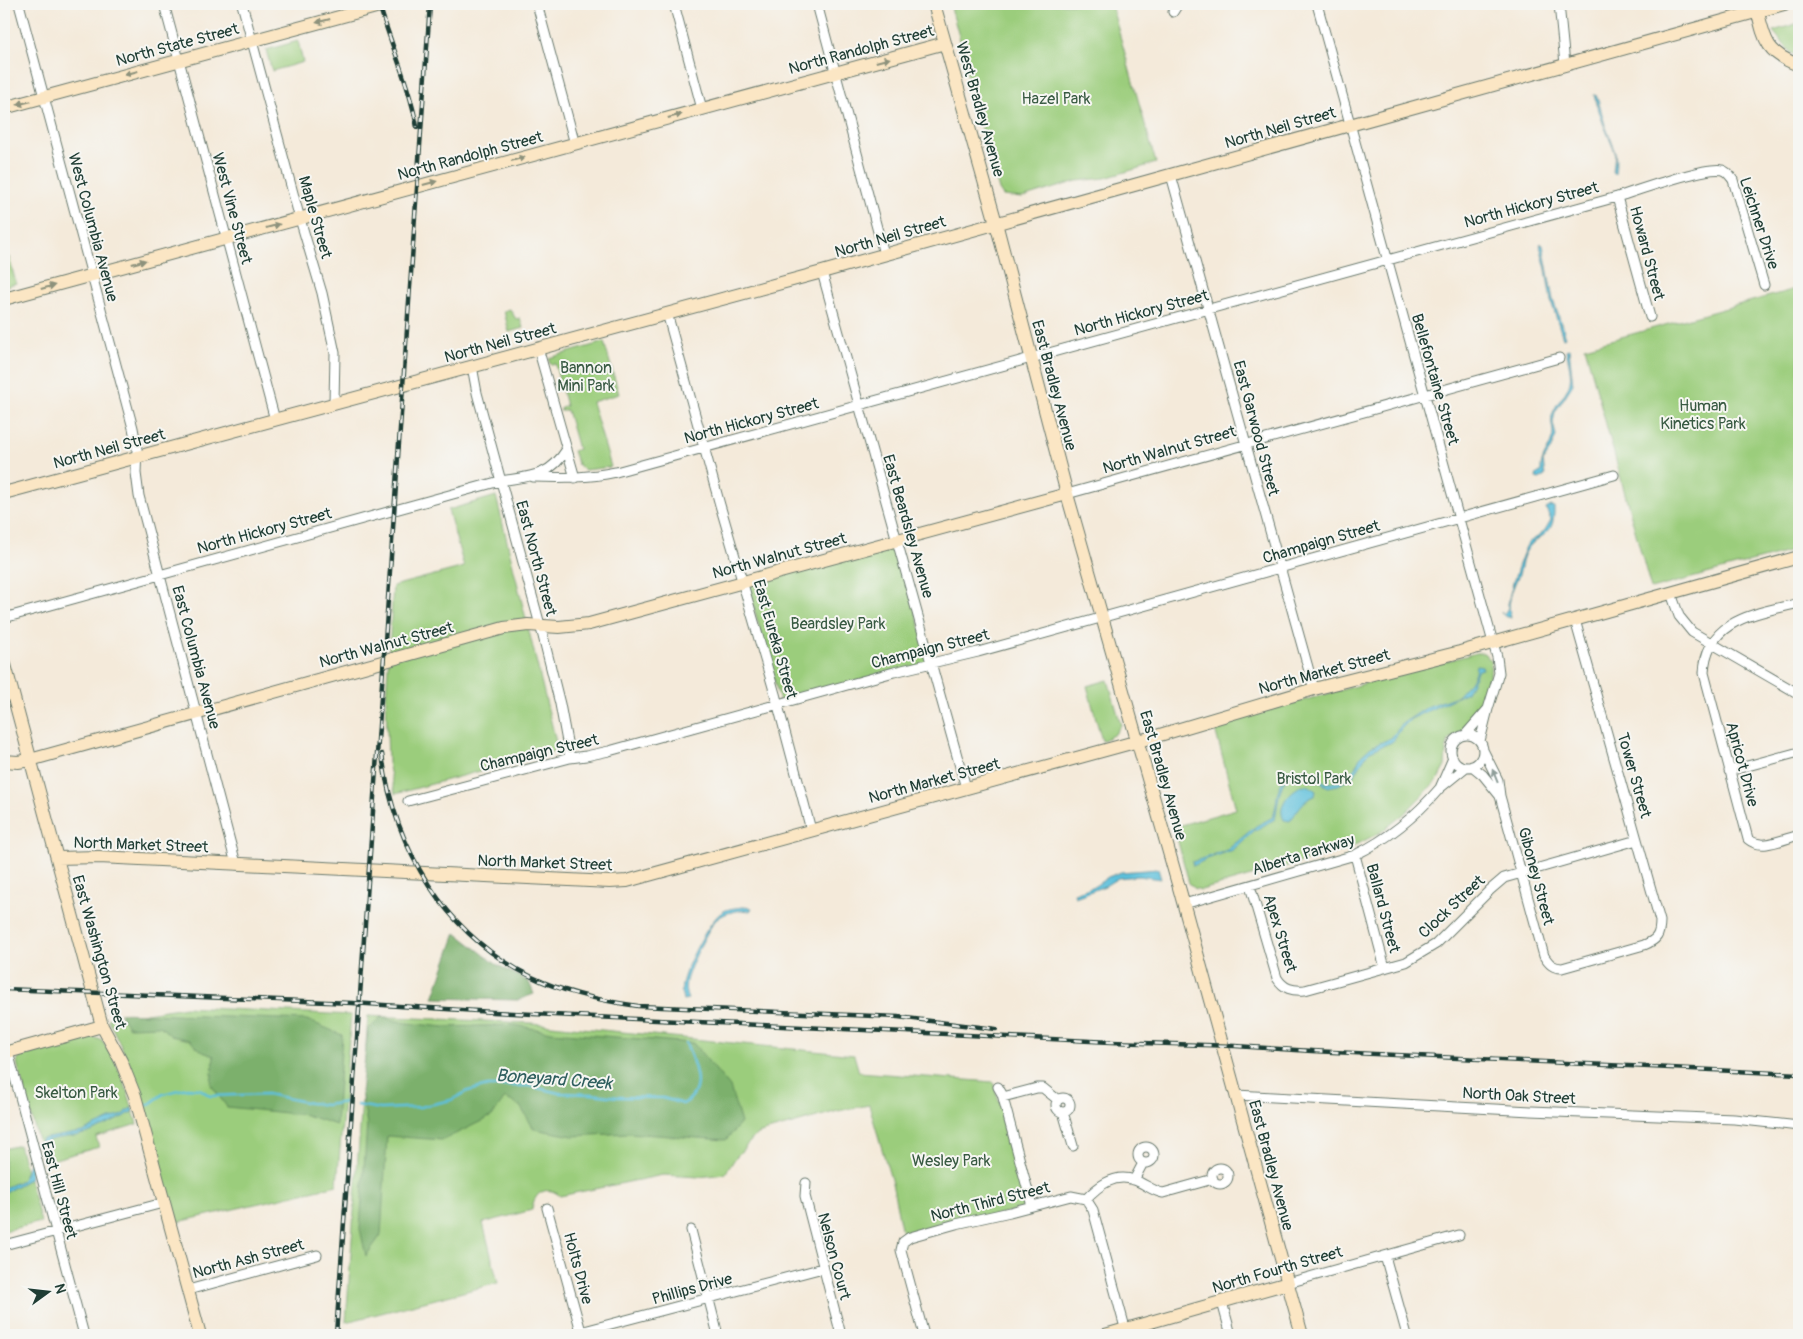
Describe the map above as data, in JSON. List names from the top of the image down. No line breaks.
{"streets":{"main road":["North State Street","North Randolph Street","West Bradley Avenue","North Neil Street","East Bradley Avenue","North Walnut Street","North Market Street","East Washington Street","North Fourth Street"],"street":["North Hickory Street","West Vine Street","Maple Street","Leichner Drive","West Columbia Avenue","Howard Street","Bellefontaine Street","East Garwood Street","East Beardsley Avenue","Champaign Street","East North Street","East Eureka Street","East Columbia Avenue","Apricot Drive","Tower Street","Alberta Parkway","Giboney Street","Clock Street","Ballard Street","Apex Street","North Oak Street","East Hill Street","North Third Street","Nelson Court","North Ash Street","Holts Drive","Phillips Drive"]},"crossings":[["North State Street","West Vine Street"],["North State Street","Maple Street"],["North State Street","West Columbia Avenue"],["North Randolph Street","West Bradley Avenue"],["North Randolph Street","West Vine Street"],["North Randolph Street","Maple Street"],["North Randolph Street","West Columbia Avenue"],["West Bradley Avenue","North Neil Street"],["West Bradley Avenue","East Bradley Avenue"],["North Neil Street","West Vine Street"],["North Neil Street","Maple Street"],["North Neil Street","West Columbia Avenue"],["North Neil Street","Bellefontaine Street"],["North Neil Street","East Bradley Avenue"],["North Neil Street","East Garwood Street"],["North Neil Street","East Beardsley Avenue"],["North Neil Street","East North Street"],["North Neil Street","East Eureka Street"],["North Neil Street","East Columbia Avenue"],["North Hickory Street","Leichner Drive"],["North Hickory Street","Howard Street"],["North Hickory Street","Bellefontaine Street"],["North Hickory Street","East Bradley Avenue"],["North Hickory Street","East Garwood Street"],["North Hickory Street","East Beardsley Avenue"],["North Hickory Street","East North Street"],["North Hickory Street","East Eureka Street"],["North Hickory Street","East Columbia Avenue"],["West Columbia Avenue","East Columbia Avenue"],["Bellefontaine Street","North Walnut Street"],["Bellefontaine Street","Champaign Street"],["Bellefontaine Street","North Market Street"],["East Bradley Avenue","North Walnut Street"],["East Bradley Avenue","Champaign Street"],["East Bradley Avenue","North Market Street"],["East Bradley Avenue","Alberta Parkway"],["East Bradley Avenue","North Oak Street"],["East Bradley Avenue","North Fourth Street"],["East Garwood Street","North Walnut Street"],["East Garwood Street","Champaign Street"],["East Garwood Street","North Market Street"],["North Walnut Street","East Beardsley Avenue"],["North Walnut Street","East North Street"],["North Walnut Street","East Eureka Street"],["North Walnut Street","East Columbia Avenue"],["North Walnut Street","East Washington Street"],["East Beardsley Avenue","Champaign Street"],["East Beardsley Avenue","North Market Street"],["Champaign Street","East North Street"],["Champaign Street","East Eureka Street"],["East Eureka Street","North Market Street"],["East Columbia Avenue","North Market Street"],["North Market Street","Tower Street"],["North Market Street","East Washington Street"],["Tower Street","Giboney Street"],["Tower Street","Clock Street"],["Alberta Parkway","Giboney Street"],["Alberta Parkway","Ballard Street"],["Alberta Parkway","Apex Street"],["Giboney Street","Clock Street"],["Clock Street","Ballard Street"],["Clock Street","Apex Street"],["East Washington Street","North Ash Street"],["Nelson Court","Phillips Drive"],["Holts Drive","Phillips Drive"]],"one_way":["North State Street","North Randolph Street"],"water":["Boneyard Creek"],"parks":["Hazel Park","Bannon Mini Park","Human Kinetics Park","Beardsley Park","Bristol Park","Skelton Park","Wesley Park"],"north":"right"}
